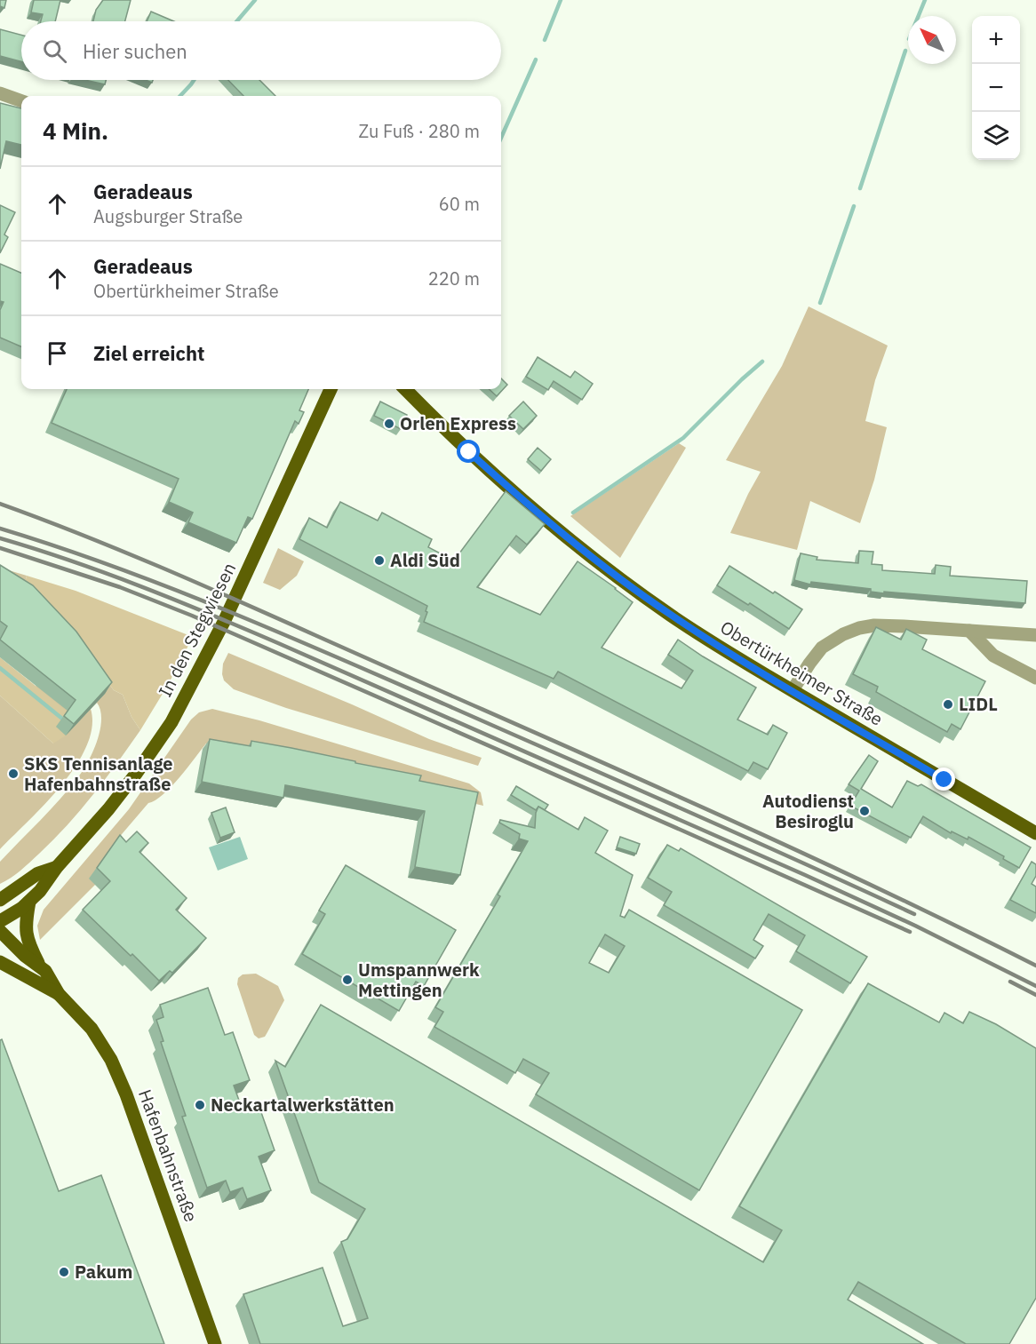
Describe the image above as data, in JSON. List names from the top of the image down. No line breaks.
{"streets":{"main road":["In den Stegwiesen","Obertürkheimer Straße","Hafenbahnstraße"]},"crossings":[["In den Stegwiesen","Hafenbahnstraße"]],"places":["Orlen Express","Aldi Süd","LIDL","SKS Tennisanlage Hafenbahnstraße","Autodienst Besiroglu","Umspannwerk Mettingen","Neckartalwerkstätten","Pakum"],"north":"top left","page":{"map_buttons":["+","−"],"search":"Hier suchen","heading":["4 Min.","Zu Fuß · 280 m"],"list":[["Geradeaus","Augsburger Straße","60 m"],["Geradeaus","Obertürkheimer Straße","220 m"],"Ziel erreicht"]}}
